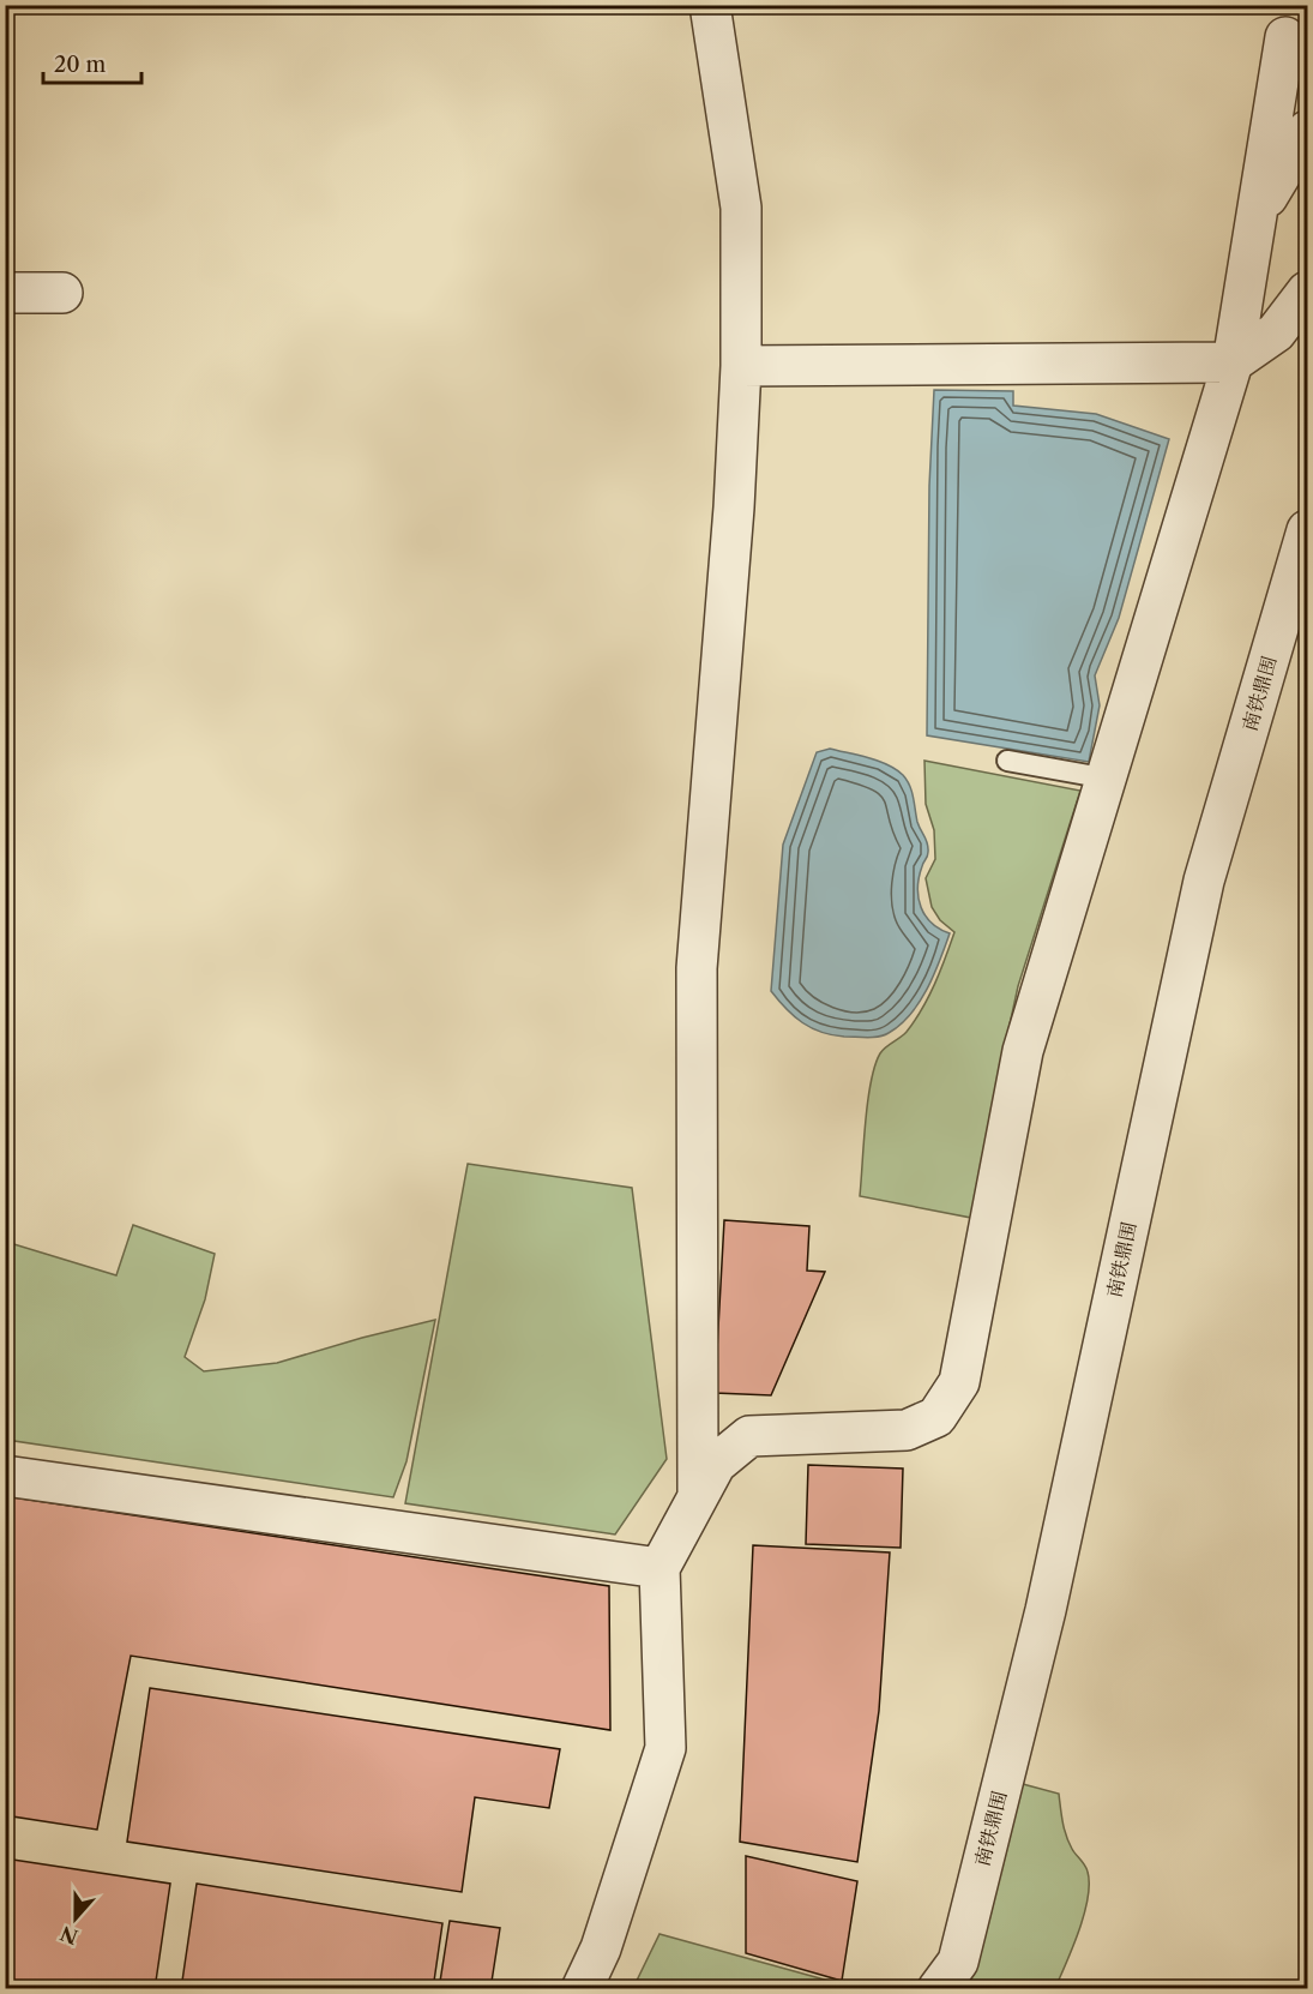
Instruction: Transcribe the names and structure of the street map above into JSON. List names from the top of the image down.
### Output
{
  "streets": {
    "street": ["南铁鼎围"]
  },
  "scale_bar": "20 m",
  "north": "bottom"
}
